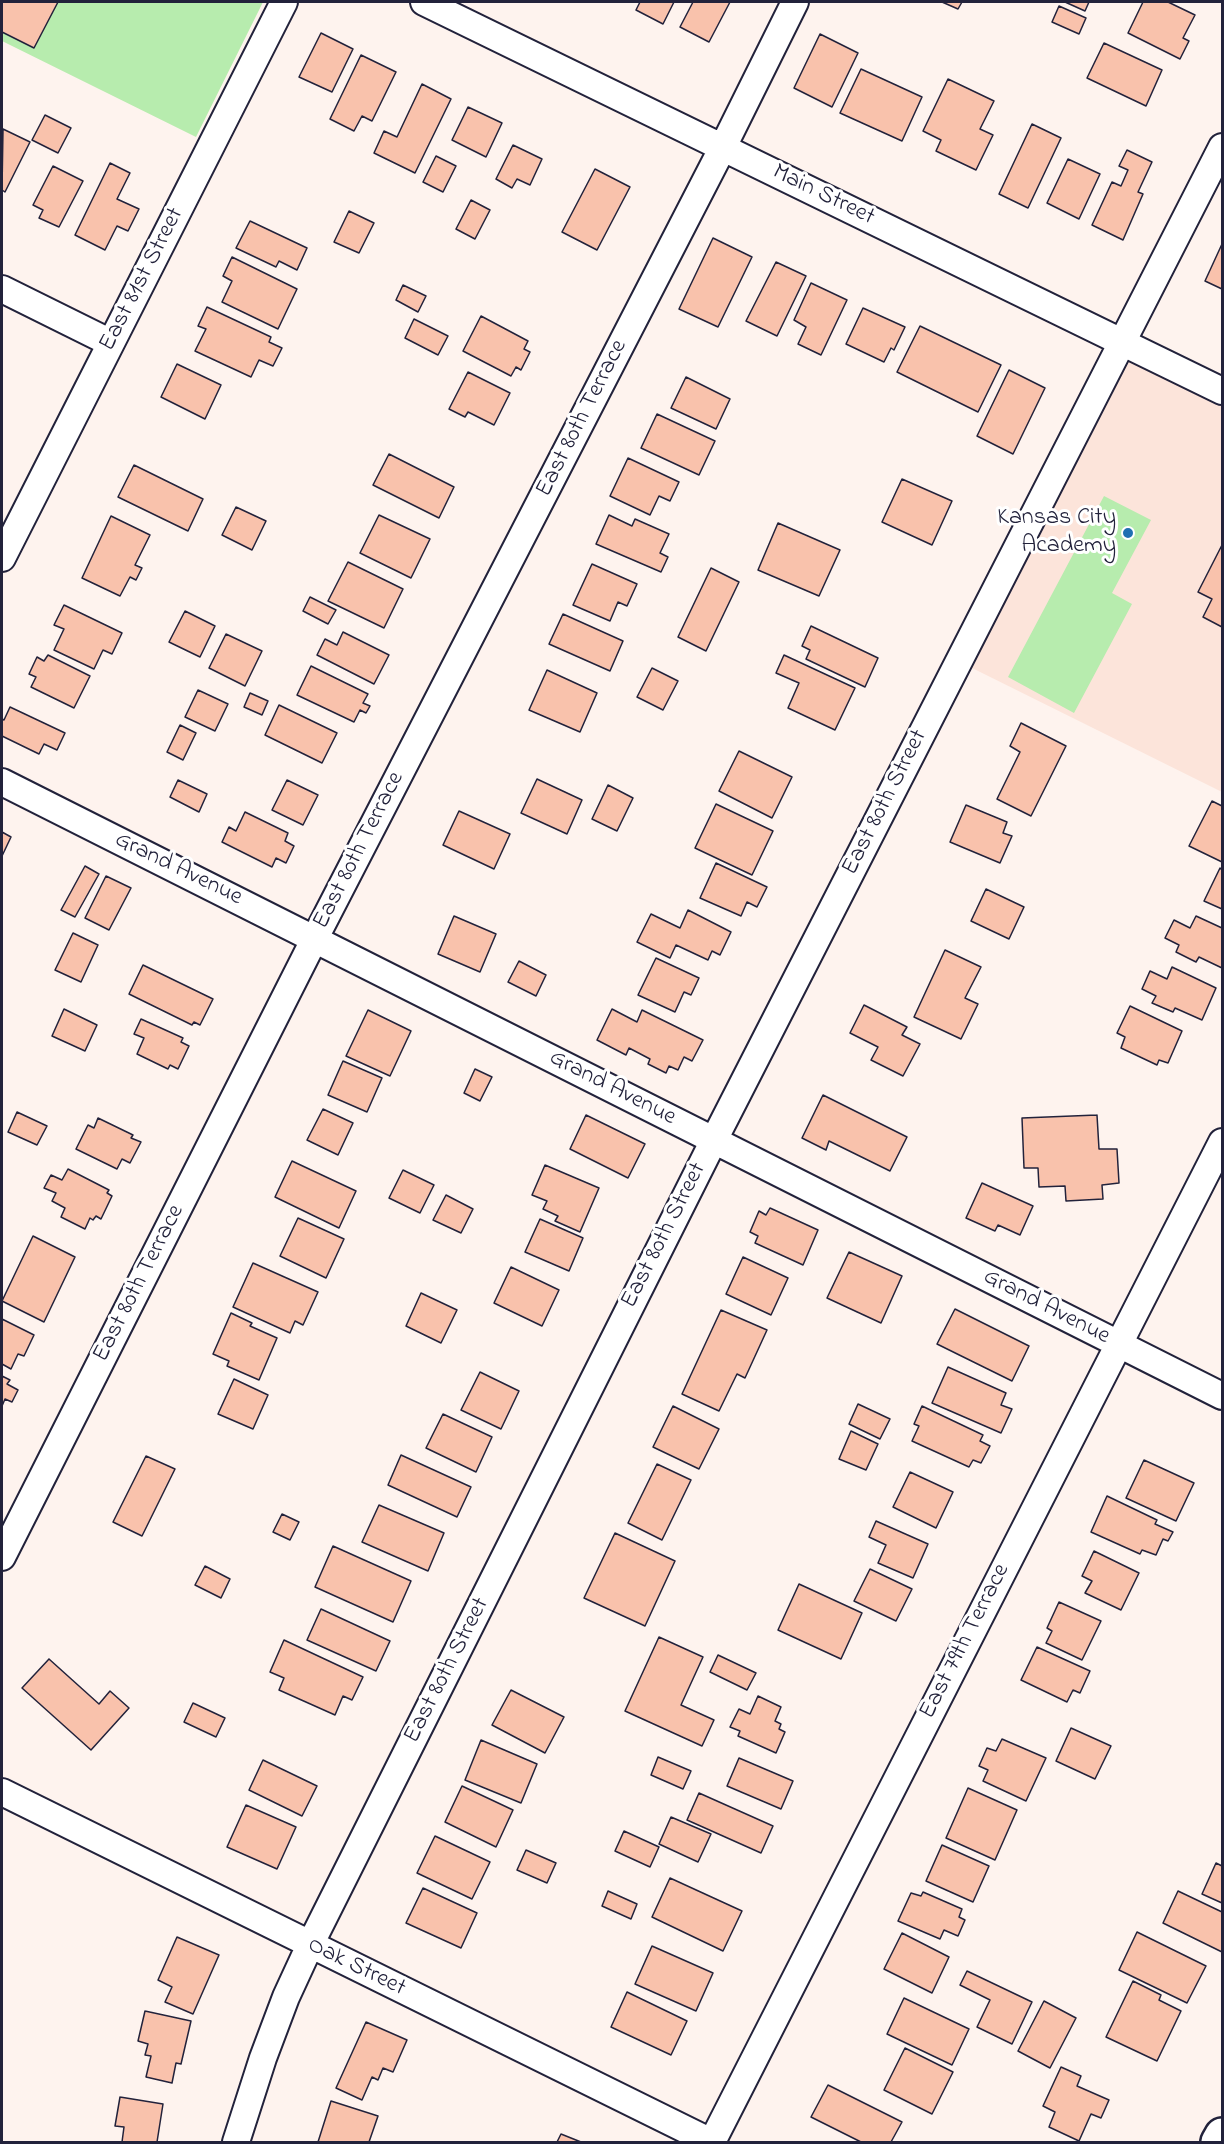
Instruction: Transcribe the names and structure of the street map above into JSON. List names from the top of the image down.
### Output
{
  "streets": {
    "street": [
      "Main Street",
      "East 81st Street",
      "East 80th Terrace",
      "East 80th Street",
      "Grand Avenue",
      "East 79th Terrace",
      "Oak Street"
    ]
  },
  "crossings": [
    ["Main Street", "East 80th Terrace"],
    ["Main Street", "East 80th Street"],
    ["East 80th Terrace", "Grand Avenue"],
    ["East 80th Street", "Grand Avenue"],
    ["East 80th Street", "Oak Street"],
    ["Grand Avenue", "East 79th Terrace"],
    ["East 79th Terrace", "Oak Street"]
  ],
  "places": ["Kansas City Academy"]
}
